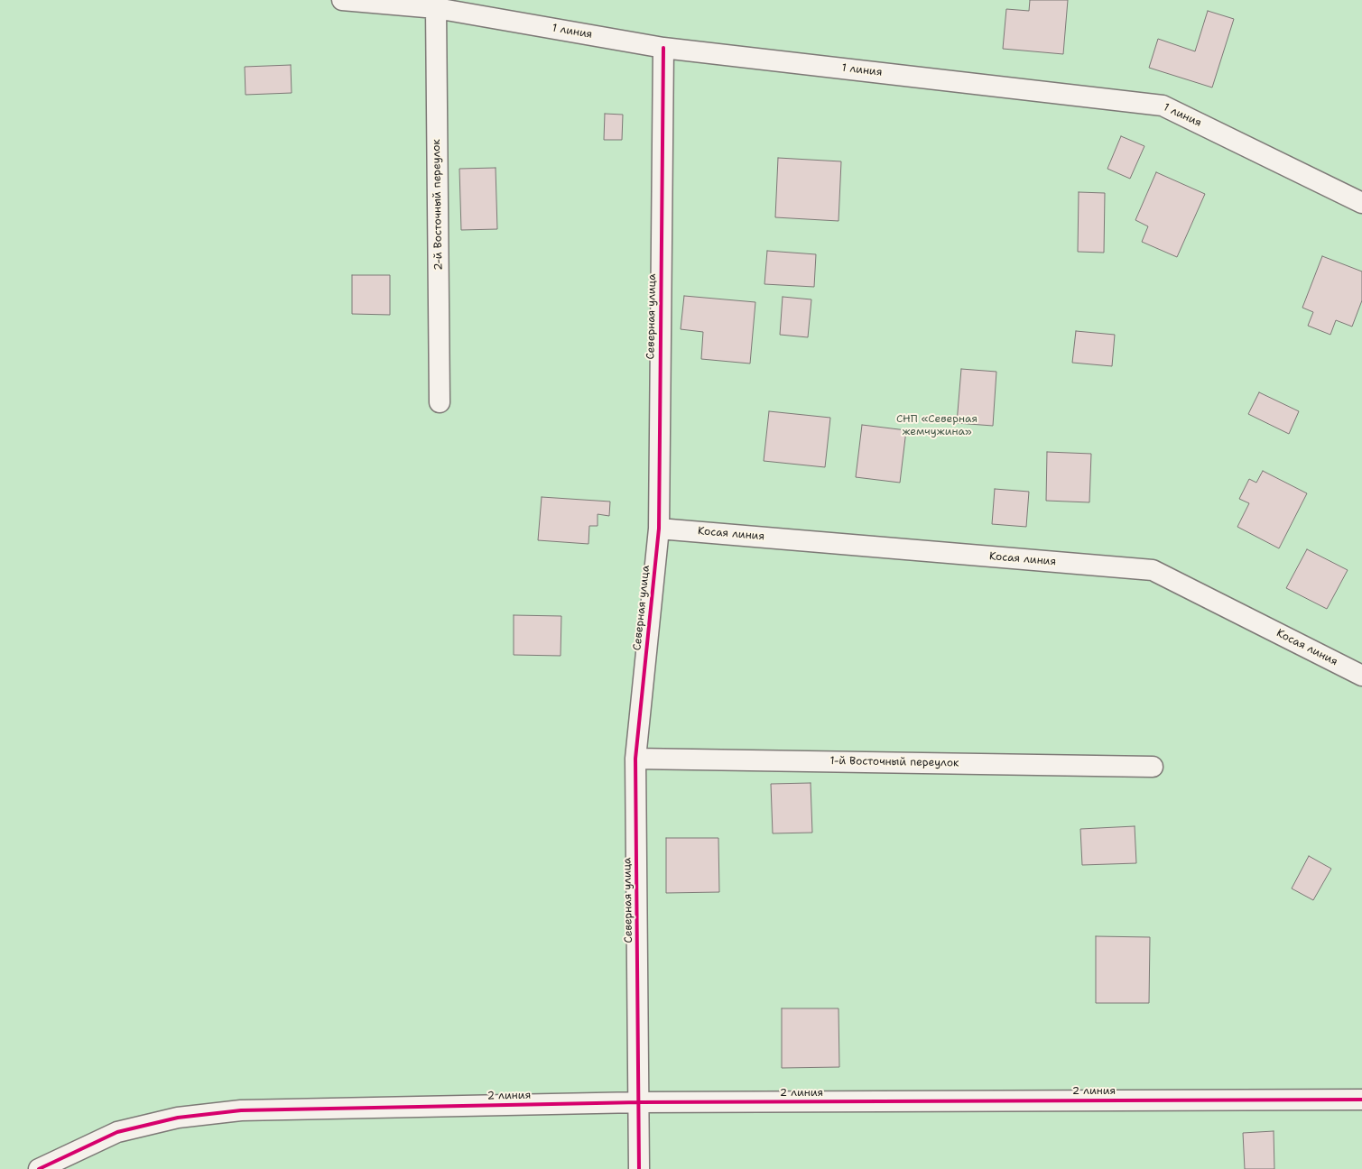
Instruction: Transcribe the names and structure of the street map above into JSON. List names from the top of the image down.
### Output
{
  "streets": {
    "street": [
      "1 линия",
      "2-й Восточный переулок",
      "Северная улица",
      "Косая линия",
      "1-й Восточный переулок",
      "2 линия"
    ]
  },
  "crossings": [
    ["1 линия", "2-й Восточный переулок"],
    ["1 линия", "Северная улица"],
    ["Северная улица", "Косая линия"],
    ["Северная улица", "1-й Восточный переулок"],
    ["Северная улица", "2 линия"]
  ],
  "parks": ["СНП «Северная жемчужина»"]
}
